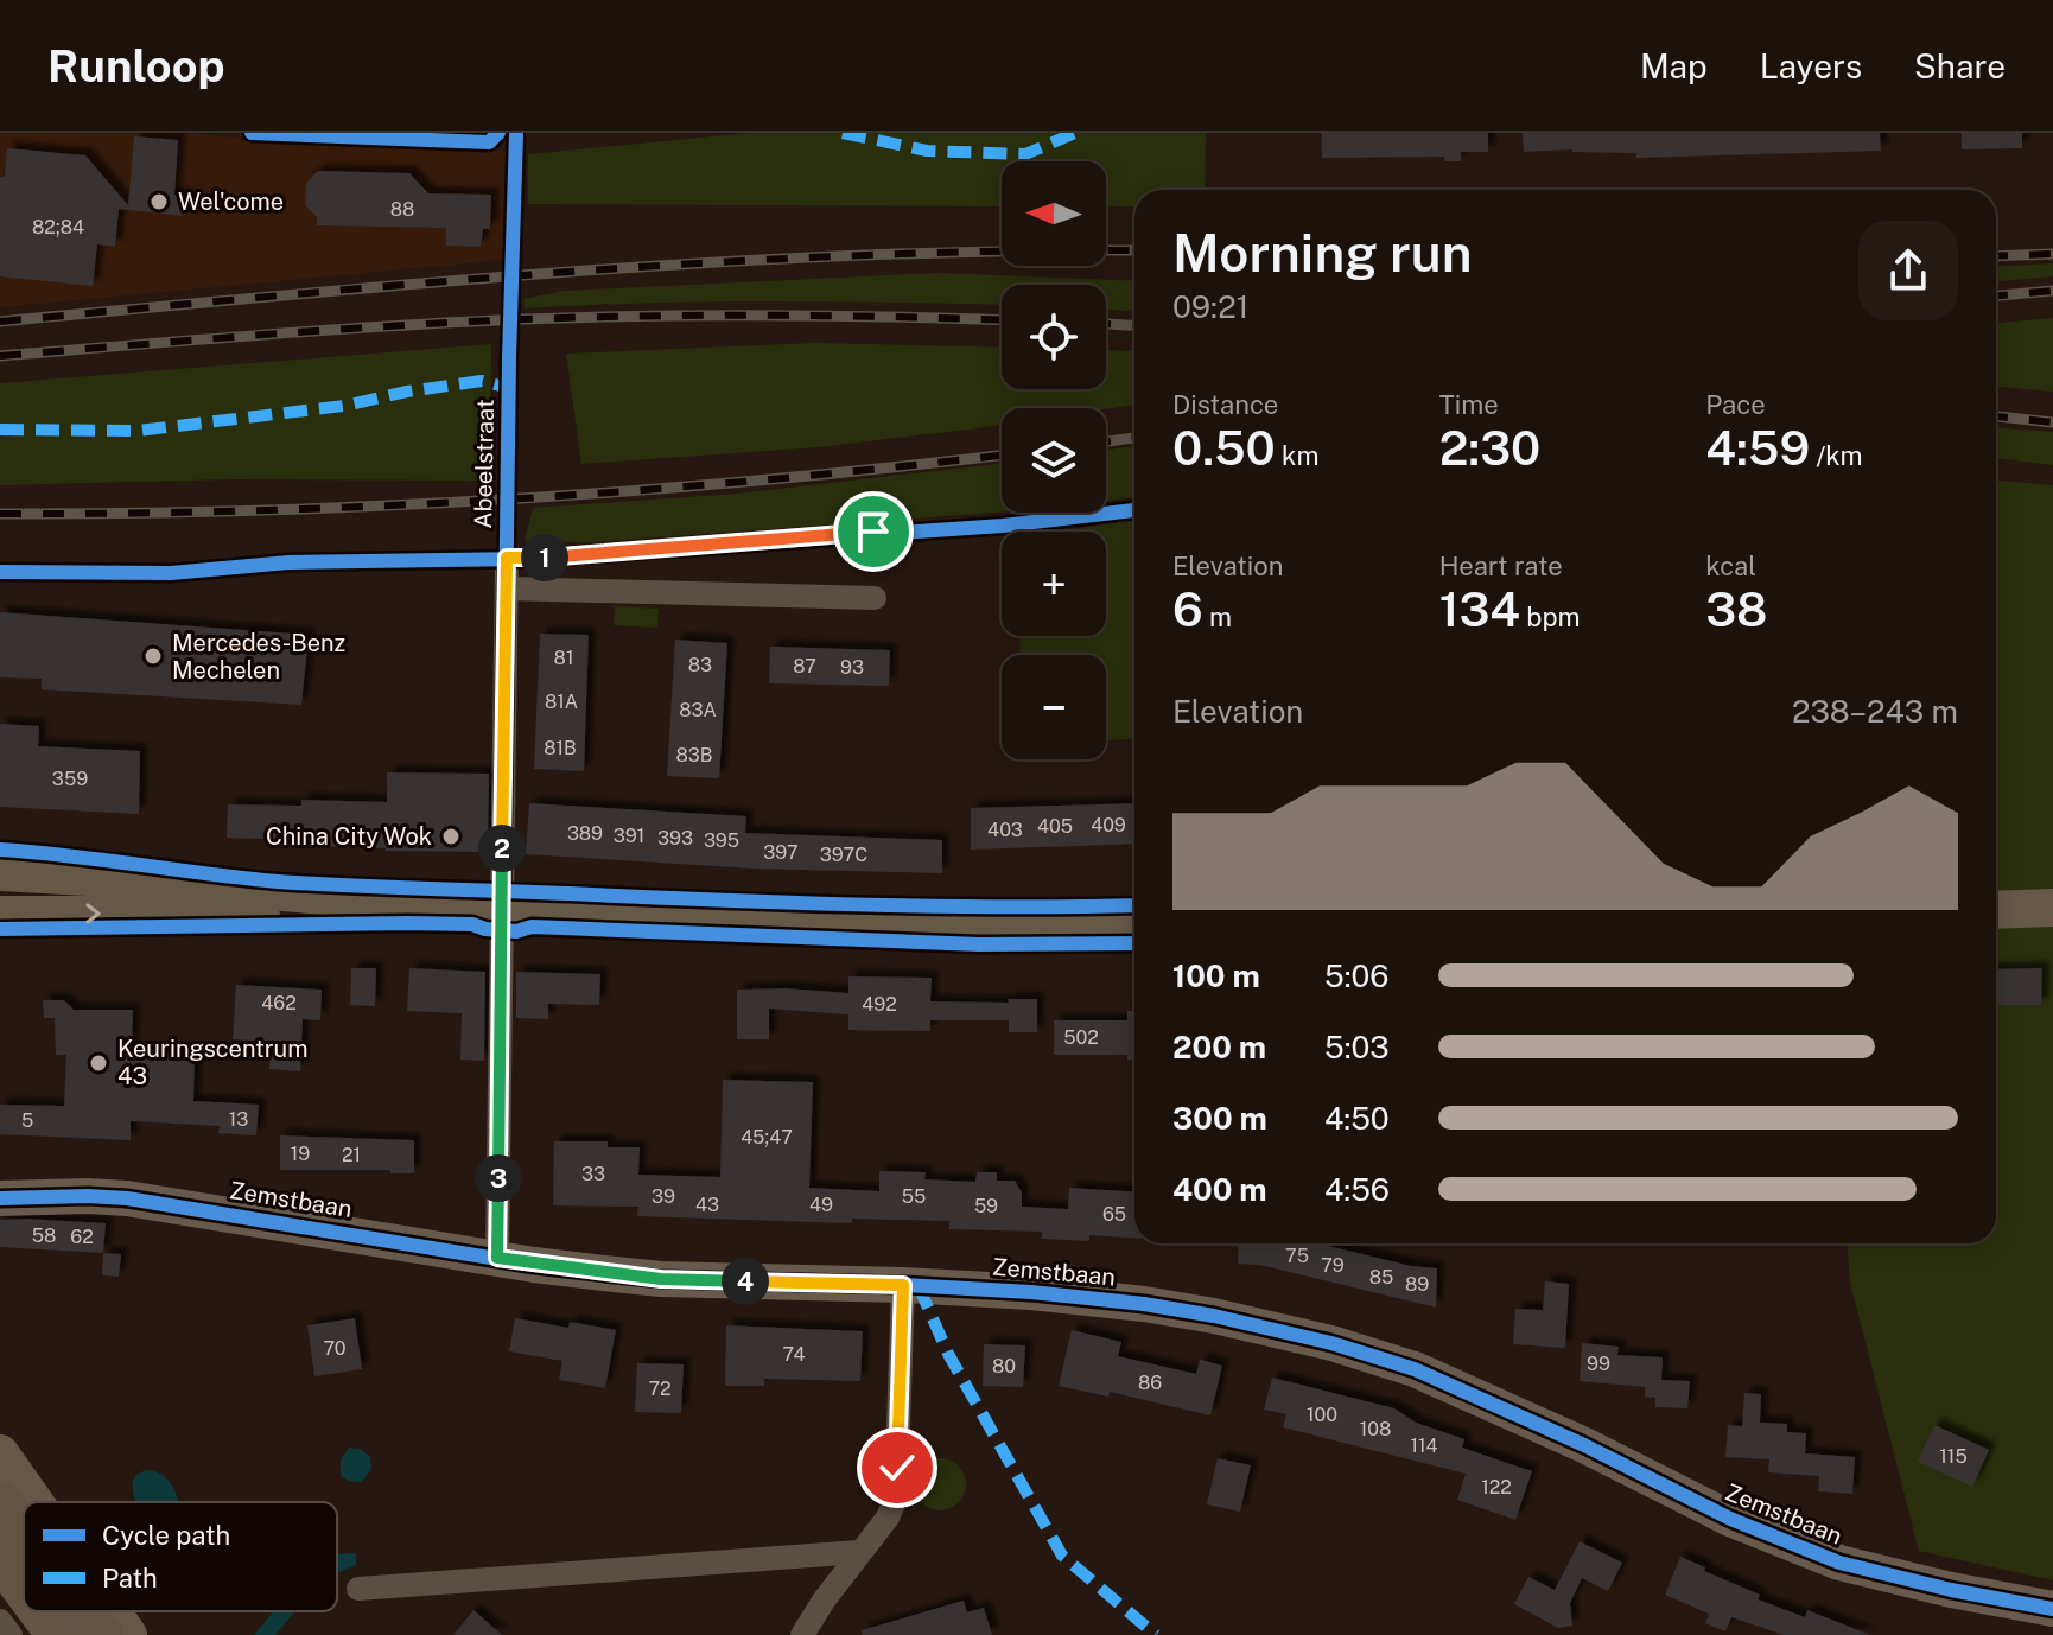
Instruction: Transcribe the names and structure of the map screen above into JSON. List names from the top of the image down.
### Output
{
  "streets": {
    "street": ["Abeelstraat", "Zemstbaan"]
  },
  "crossings": [
    ["Abeelstraat", "Zemstbaan"]
  ],
  "places": [
    "Wel'come",
    "Mercedes-Benz Mechelen",
    "China City Wok",
    "Keuringscentrum 43"
  ],
  "house_numbers": [
    "88",
    "82;84",
    "81",
    "83",
    "87",
    "93",
    "81A",
    "83A",
    "81B",
    "83B",
    "359",
    "409",
    "405",
    "403",
    "389",
    "391",
    "393",
    "395",
    "397",
    "397C",
    "462",
    "492",
    "502",
    "13",
    "5",
    "45;47",
    "19",
    "21",
    "33",
    "39",
    "55",
    "43",
    "49",
    "59",
    "65",
    "58",
    "62",
    "75",
    "79",
    "85",
    "89",
    "70",
    "74",
    "99",
    "80",
    "86",
    "72",
    "100",
    "108",
    "114",
    "115",
    "122"
  ],
  "legend": ["Cycle path", "Path"],
  "north": "left",
  "page": {
    "header": "Runloop",
    "nav": ["Map", "Layers", "Share"],
    "map_buttons": ["+", "−"],
    "heading": ["Morning run", "09:21"],
    "stats": [
      ["Distance", "0.50 km"],
      ["Time", "2:30"],
      ["Pace", "4:59 /km"],
      ["Elevation", "6 m"],
      ["Heart rate", "134 bpm"],
      ["kcal", "38"]
    ],
    "pins": [
      "1",
      "2",
      "3",
      "4"
    ],
    "chart": ["Elevation", "238–243 m"],
    "list": [
      {
        "name": "100 m",
        "note": "5:06"
      },
      {
        "name": "200 m",
        "note": "5:03"
      },
      {
        "name": "300 m",
        "note": "4:50"
      },
      {
        "name": "400 m",
        "note": "4:56"
      }
    ]
  }
}
